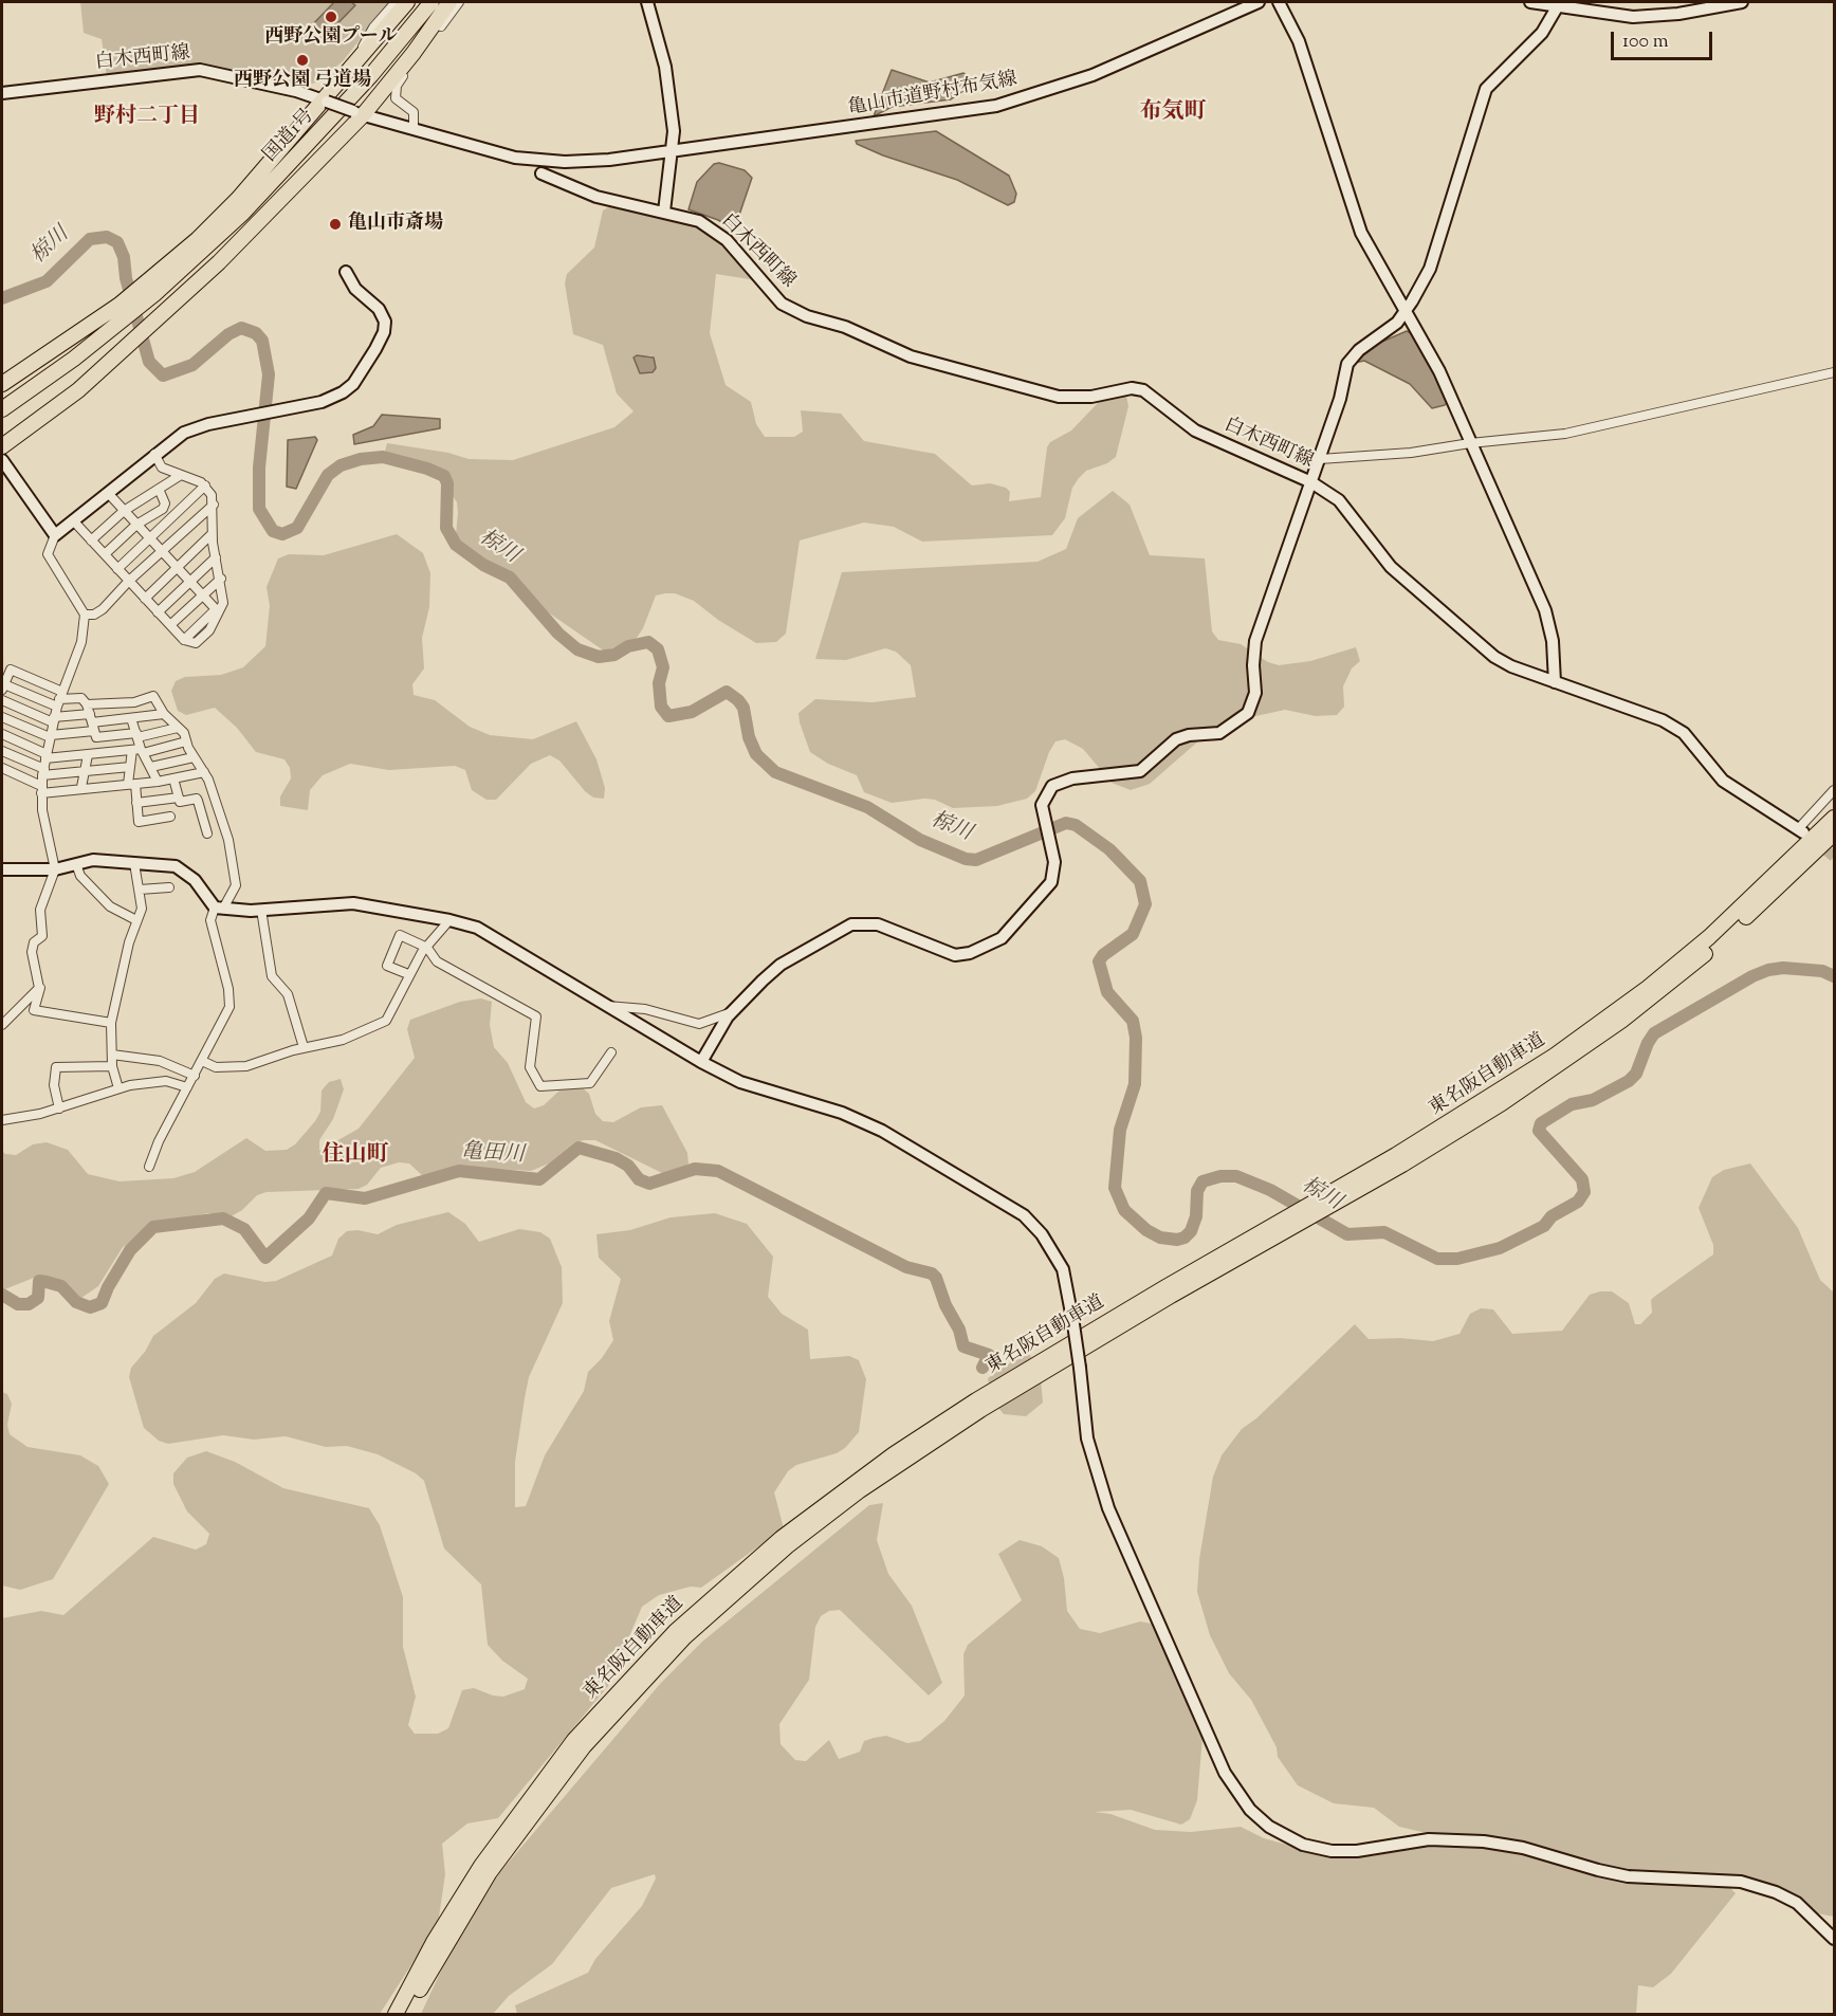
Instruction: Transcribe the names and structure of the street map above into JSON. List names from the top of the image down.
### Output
{
  "streets": {
    "highway": ["国道1号", "東名阪自動車道"],
    "street": ["白木西町線", "亀山市道野村布気線"]
  },
  "crossings": [
    ["白木西町線", "亀山市道野村布気線"]
  ],
  "districts": ["布気町", "野村二丁目", "住山町"],
  "water": ["椋川", "亀田川"],
  "places": ["西野公園プール", "西野公園 弓道場", "亀山市斎場"],
  "scale_bar": "100 m"
}
